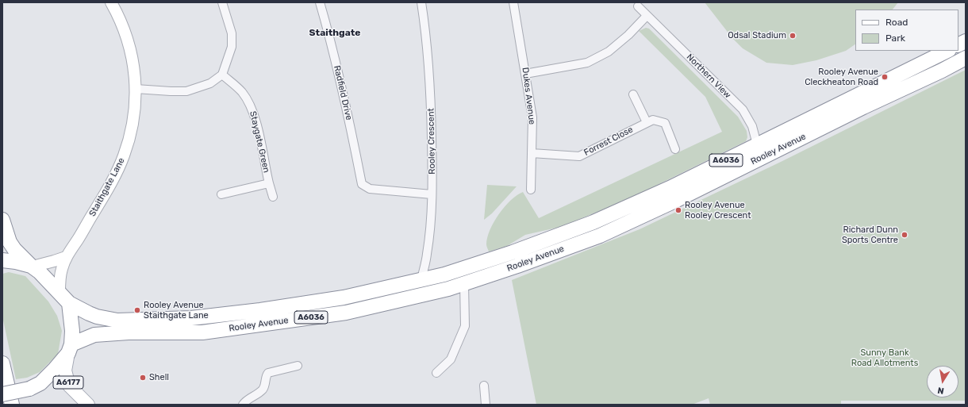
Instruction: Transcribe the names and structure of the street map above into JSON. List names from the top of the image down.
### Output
{
  "streets": {
    "highway": ["Rooley Avenue", "A6036", "A6177"],
    "street": [
      "Northern View",
      "Radfield Drive",
      "Dukes Avenue",
      "Rooley Crescent",
      "Forrest Close",
      "Staygate Green",
      "Staithgate Lane"
    ]
  },
  "crossings": [
    ["Northern View", "Rooley Avenue"],
    ["Radfield Drive", "Rooley Crescent"],
    ["Dukes Avenue", "Forrest Close"],
    ["Rooley Crescent", "Rooley Avenue"],
    ["Rooley Avenue", "Staithgate Lane"],
    ["Rooley Avenue", "A6177"]
  ],
  "districts": ["Staithgate"],
  "parks": ["Sunny Bank Road Allotments"],
  "places": [
    "Odsal Stadium",
    "Rooley Avenue Cleckheaton Road",
    "Rooley Avenue Rooley Crescent",
    "Richard Dunn Sports Centre",
    "Rooley Avenue Staithgate Lane",
    "Shell"
  ],
  "legend": ["Road", "Park"],
  "north": "bottom"
}
